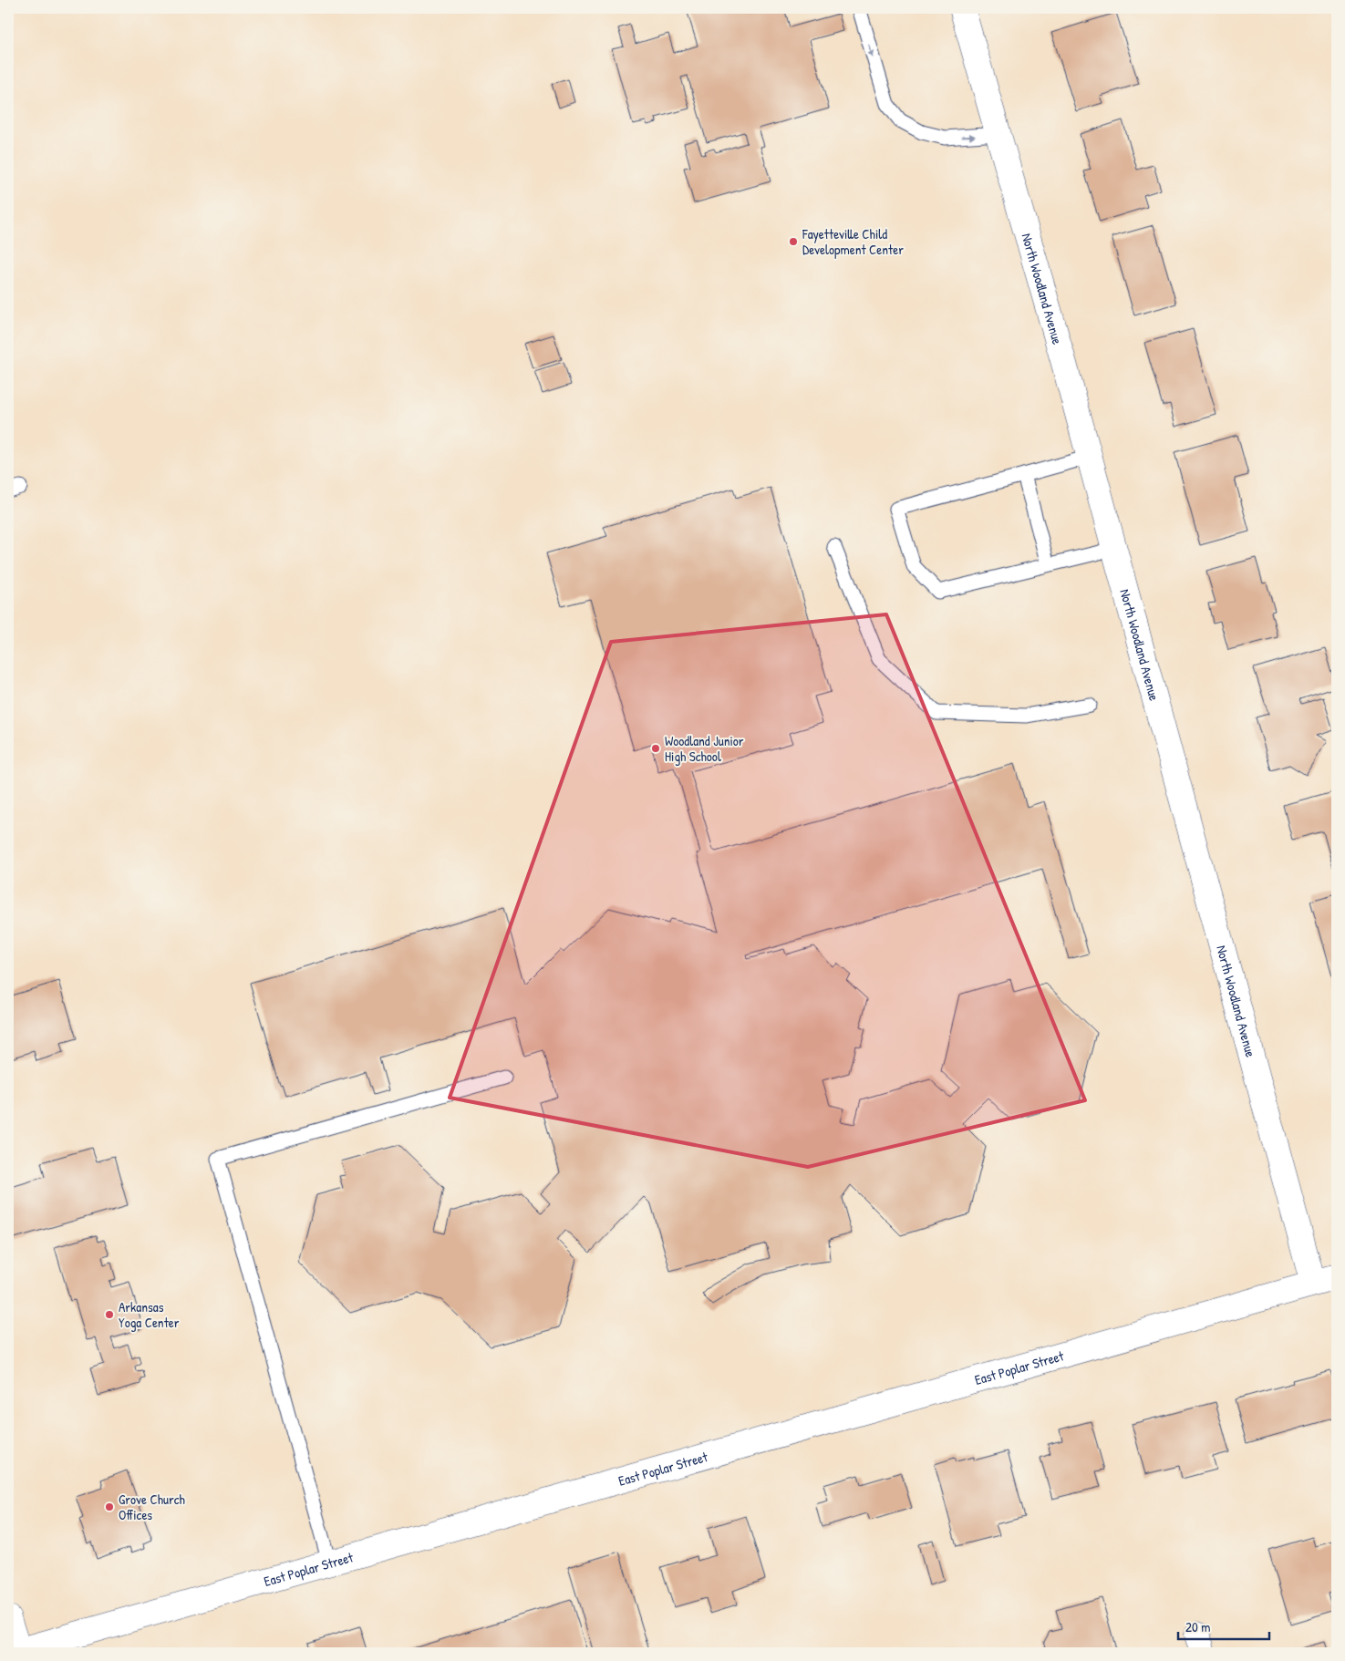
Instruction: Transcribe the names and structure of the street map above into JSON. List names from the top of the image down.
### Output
{
  "streets": {
    "street": ["North Woodland Avenue", "East Poplar Street"]
  },
  "crossings": [
    ["North Woodland Avenue", "East Poplar Street"]
  ],
  "places": [
    "Fayetteville Child Development Center",
    "Woodland Junior High School",
    "Arkansas Yoga Center",
    "Grove Church Offices"
  ],
  "scale_bar": "20 m"
}
